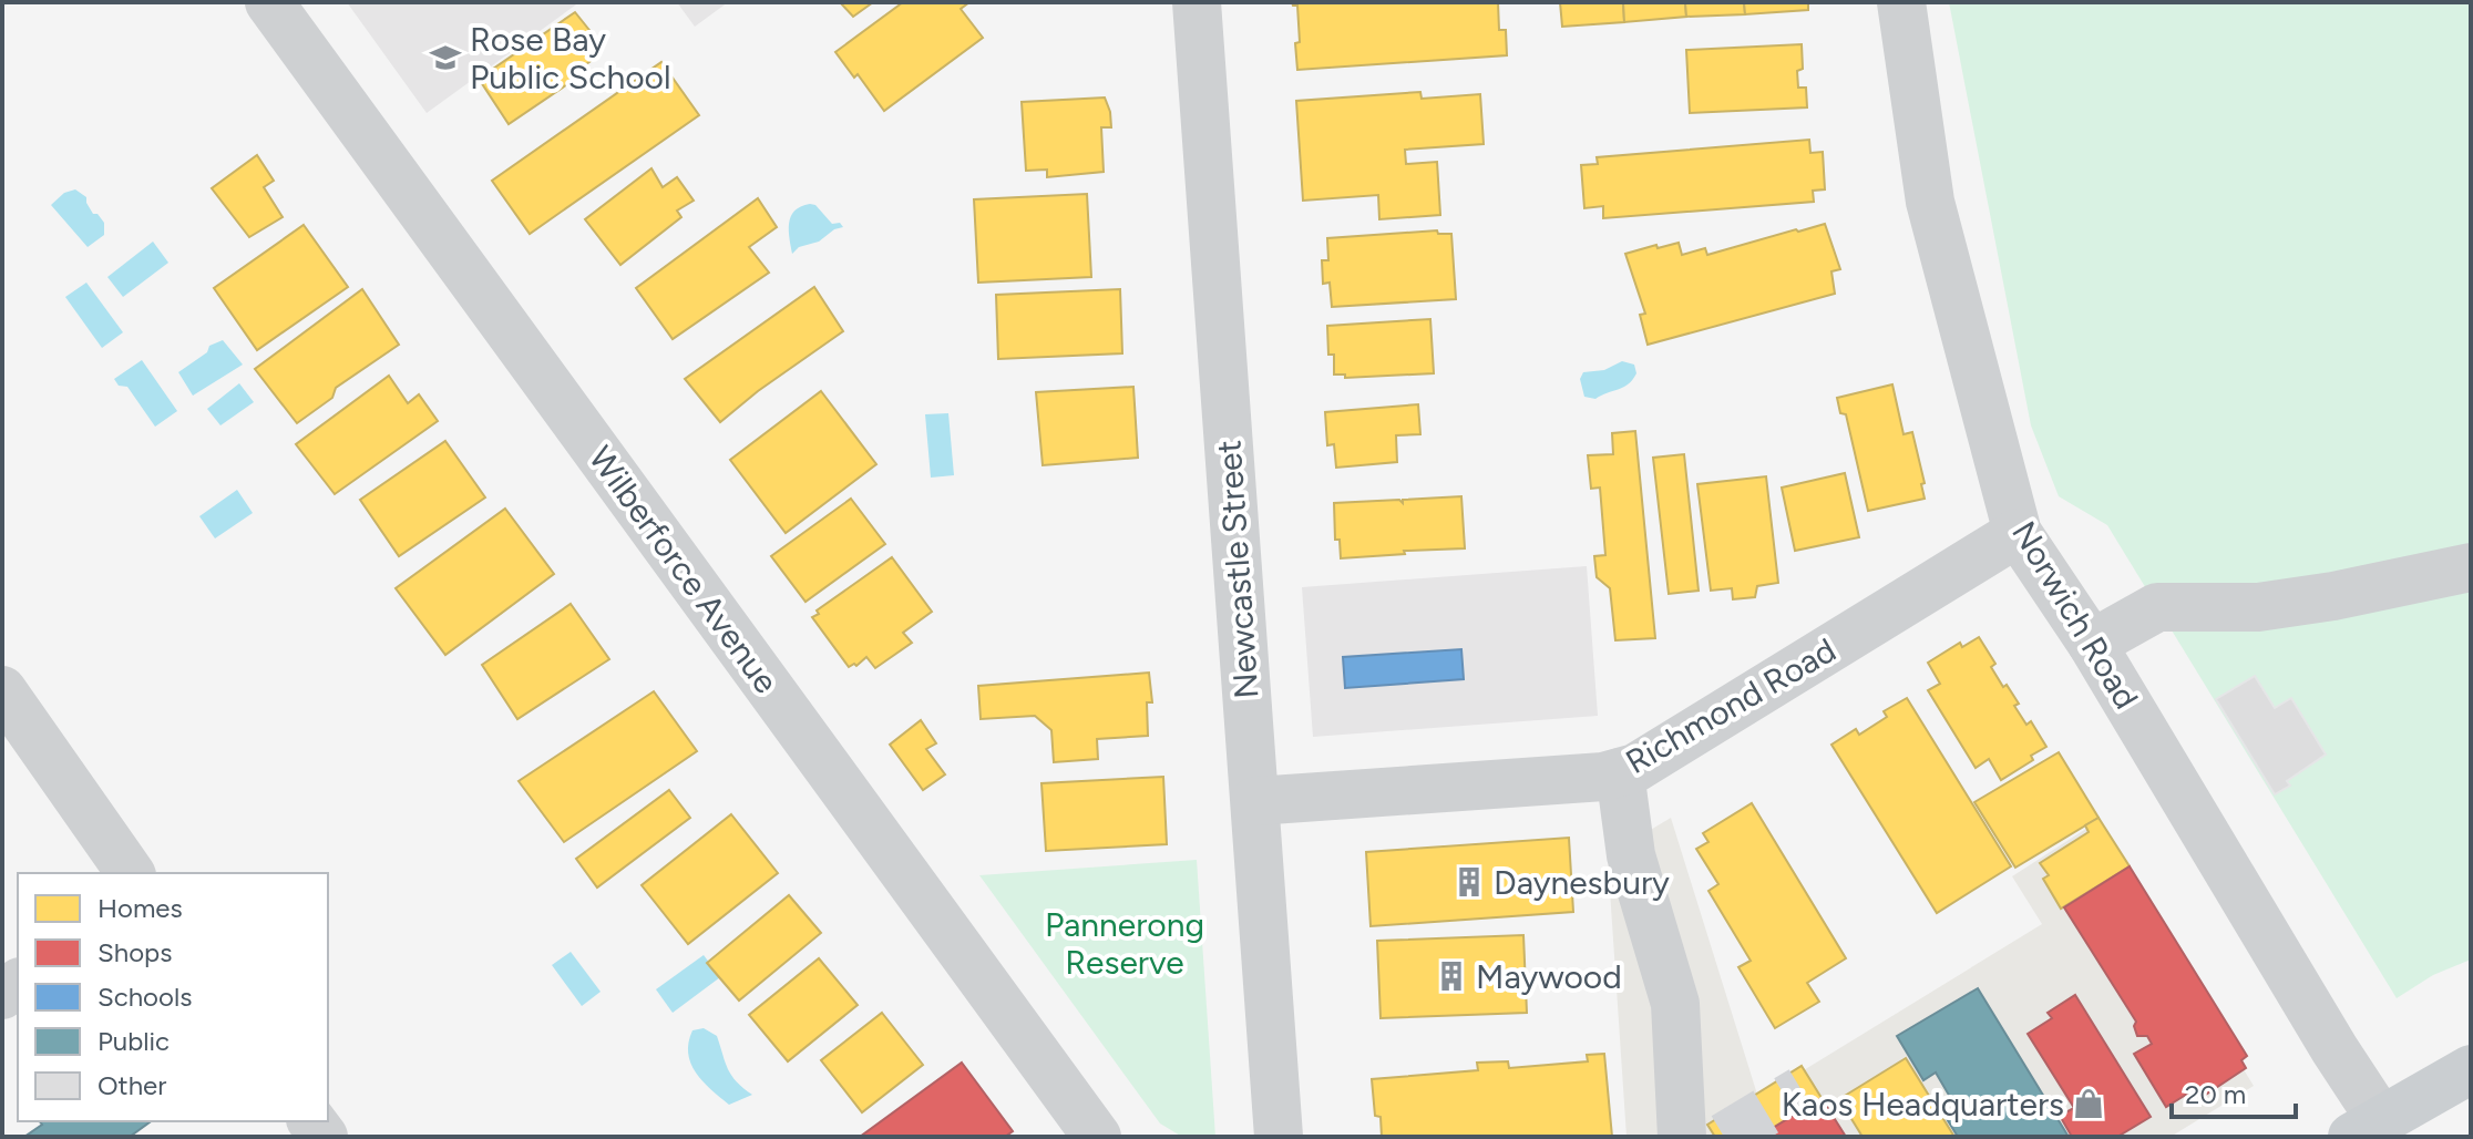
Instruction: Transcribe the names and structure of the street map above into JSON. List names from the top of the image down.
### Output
{
  "streets": {
    "street": [
      "Wilberforce Avenue",
      "Newcastle Street",
      "Norwich Road",
      "Richmond Road"
    ]
  },
  "crossings": [
    ["Newcastle Street", "Richmond Road"],
    ["Norwich Road", "Richmond Road"]
  ],
  "parks": ["Pannerong Reserve"],
  "places": {
    "school or university": ["Rose Bay Public School"],
    "building": ["Daynesbury", "Maywood"],
    "shop": ["Kaos Headquarters"]
  },
  "legend": [
    "Homes",
    "Shops",
    "Schools",
    "Public",
    "Other"
  ],
  "scale_bar": "20 m"
}
